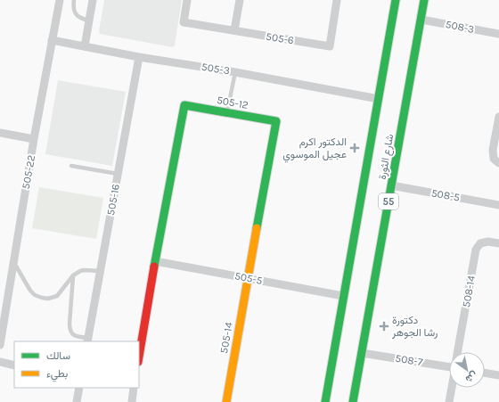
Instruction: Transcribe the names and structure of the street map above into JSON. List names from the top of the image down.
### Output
{
  "streets": {
    "main road": [
      "505-12",
      "شارع الثورة",
      "55",
      "505-14"
    ],
    "street": [
      "508-3",
      "505-6",
      "505-3",
      "505-22",
      "508-5",
      "505-16",
      "505-5",
      "508-14",
      "508-7"
    ]
  },
  "crossings": [
    ["508-3", "شارع الثورة"],
    ["505-3", "شارع الثورة"],
    ["505-3", "505-22"],
    ["505-3", "505-16"],
    ["505-12", "505-5"],
    ["505-12", "505-14"],
    ["شارع الثورة", "508-5"],
    ["شارع الثورة", "505-5"],
    ["شارع الثورة", "508-7"],
    ["505-5", "505-14"]
  ],
  "places": {
    "health": ["الدكتور اكرم عجيل الموسوي", "دكتورة رشا الجوهر"]
  },
  "legend": ["سالك", "بطيء"],
  "north": "bottom right"
}
